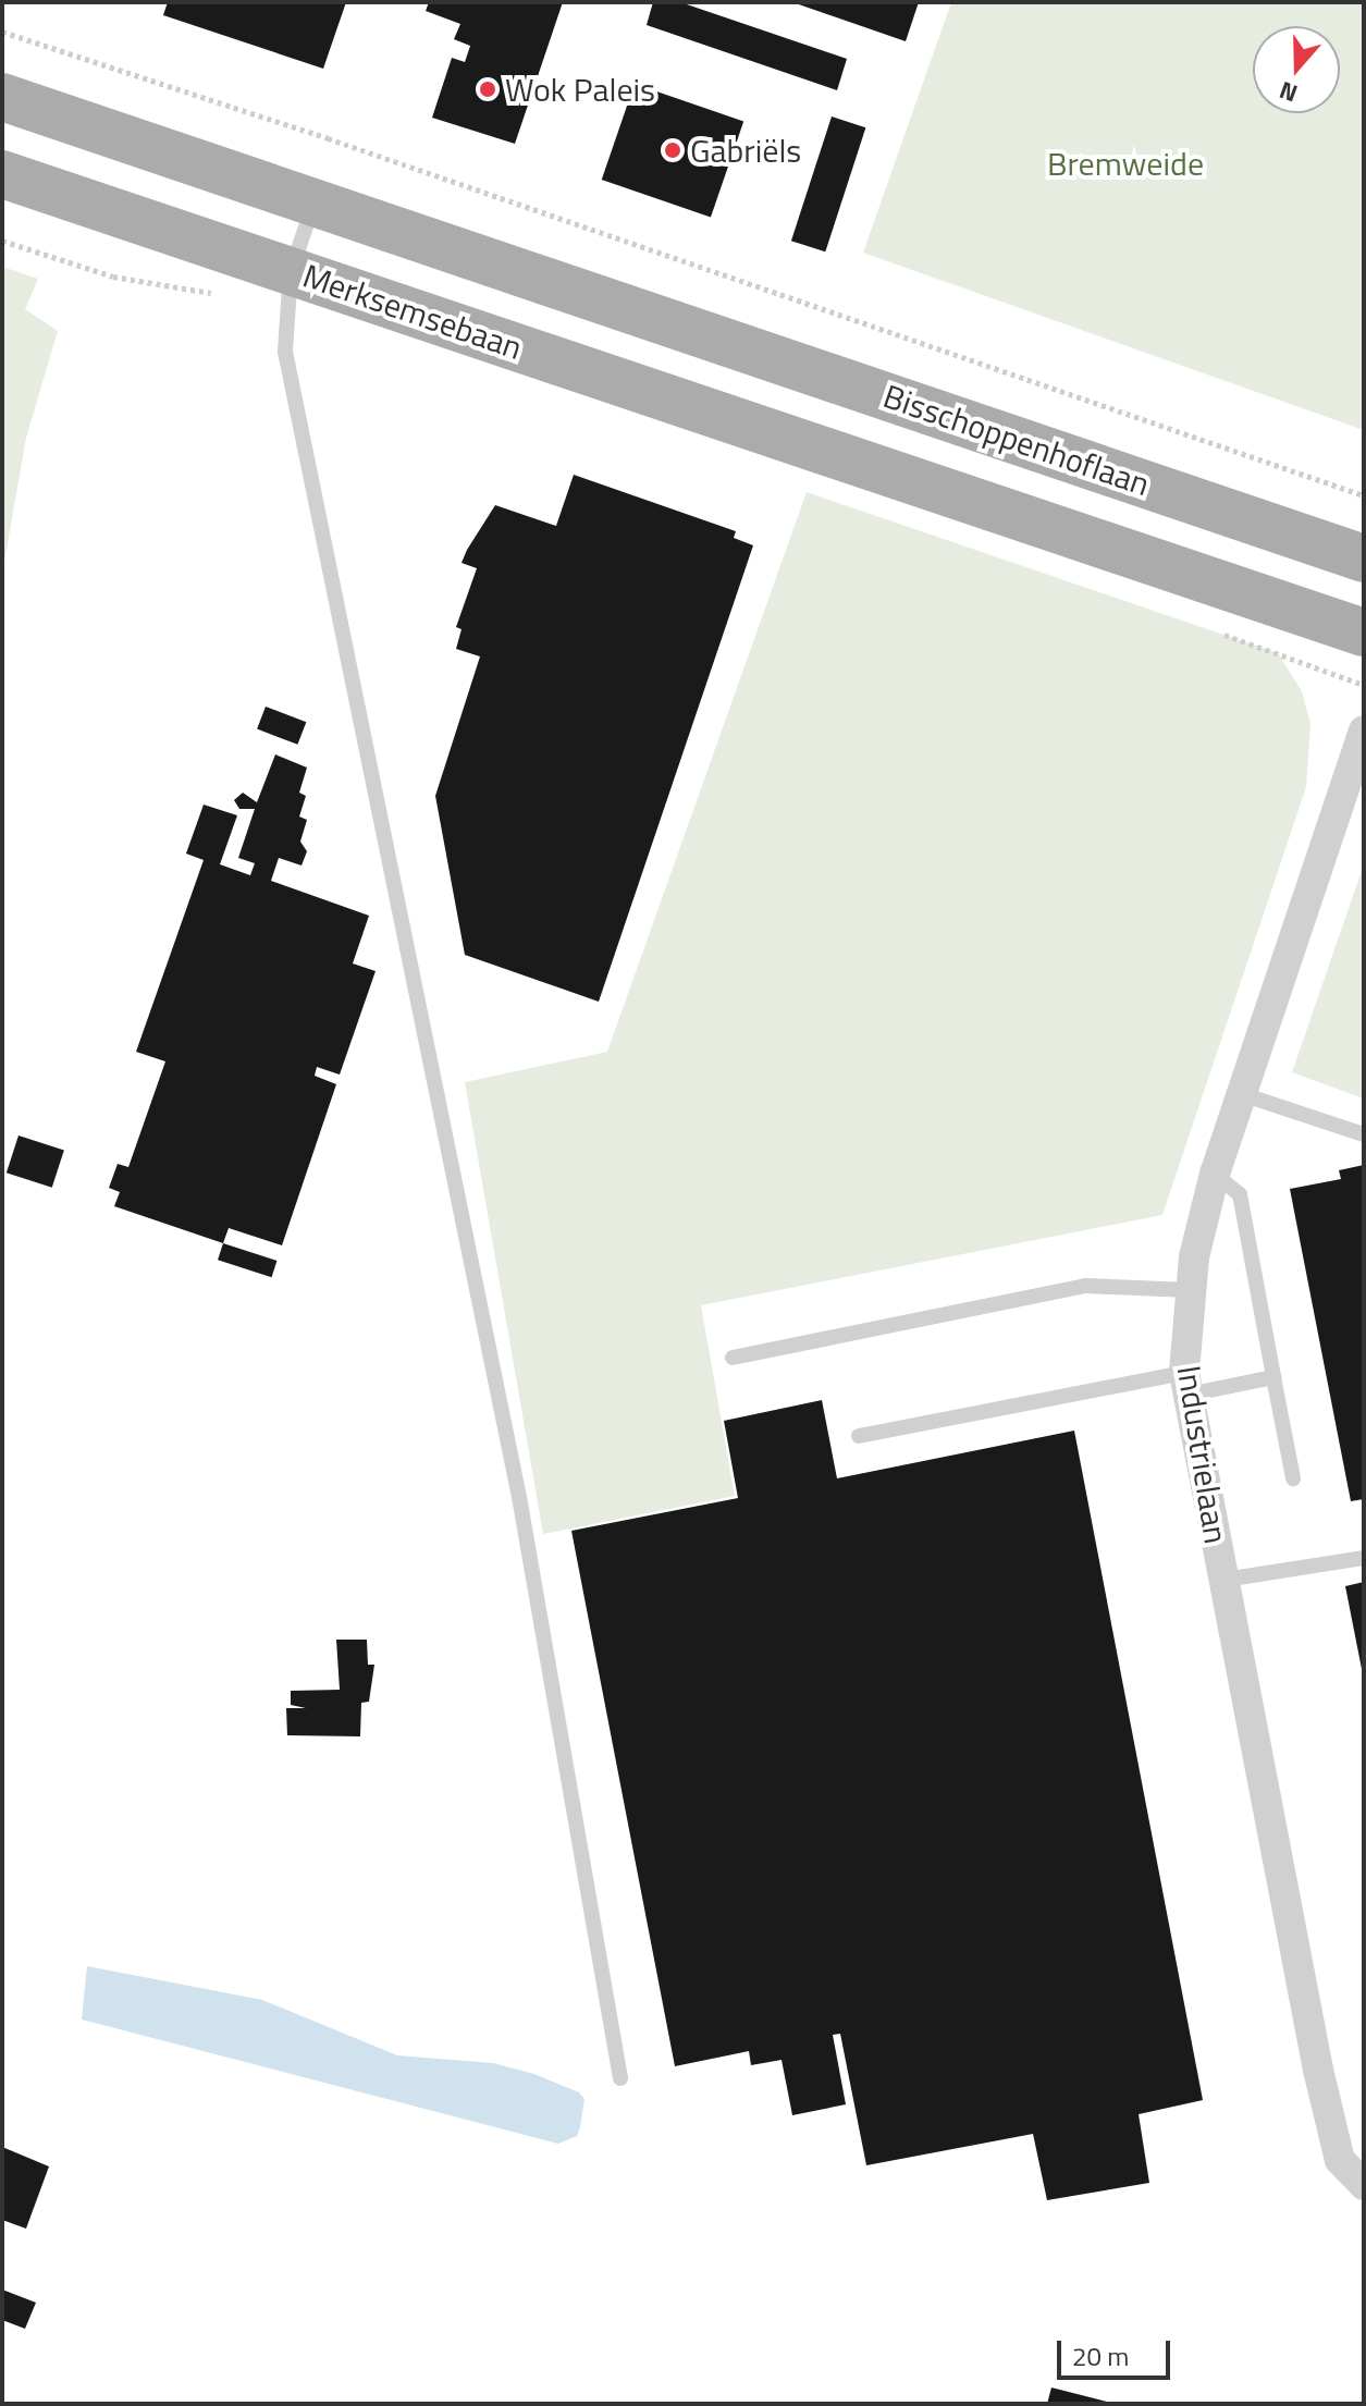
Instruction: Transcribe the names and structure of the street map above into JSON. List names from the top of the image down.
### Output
{
  "streets": {
    "main road": ["Merksemsebaan", "Bisschoppenhoflaan"],
    "street": ["Industrielaan"]
  },
  "parks": ["Bremweide"],
  "places": ["Wok Paleis", "Gabriëls"],
  "scale_bar": "20 m",
  "north": "bottom"
}
